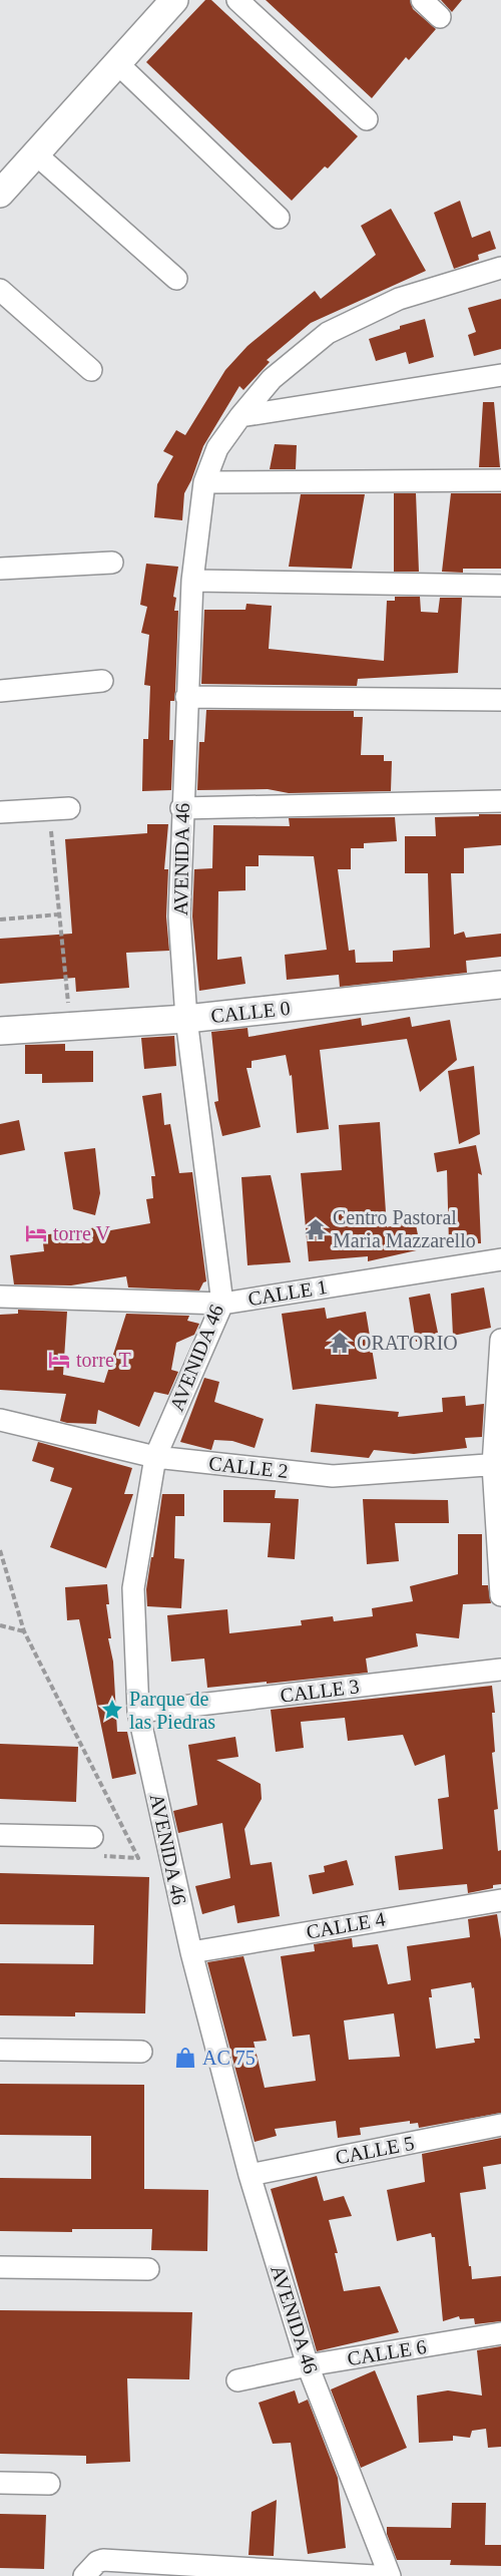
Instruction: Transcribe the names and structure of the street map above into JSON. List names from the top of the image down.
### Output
{
  "streets": {
    "street": [
      "AVENIDA 46",
      "CALLE 0",
      "CALLE 1",
      "CALLE 2",
      "CALLE 3",
      "CALLE 4",
      "CALLE 5",
      "CALLE 6"
    ]
  },
  "crossings": [
    ["AVENIDA 46", "CALLE 0"],
    ["AVENIDA 46", "CALLE 1"],
    ["AVENIDA 46", "CALLE 2"],
    ["AVENIDA 46", "CALLE 3"],
    ["AVENIDA 46", "CALLE 4"],
    ["AVENIDA 46", "CALLE 5"],
    ["AVENIDA 46", "CALLE 6"]
  ],
  "places": {
    "temple": ["Centro Pastoral Maria Mazzarello", "ORATORIO"],
    "hotel": ["torre V", "torre T"],
    "place": ["Parque de las Piedras"],
    "shop": ["AC 75"]
  }
}
